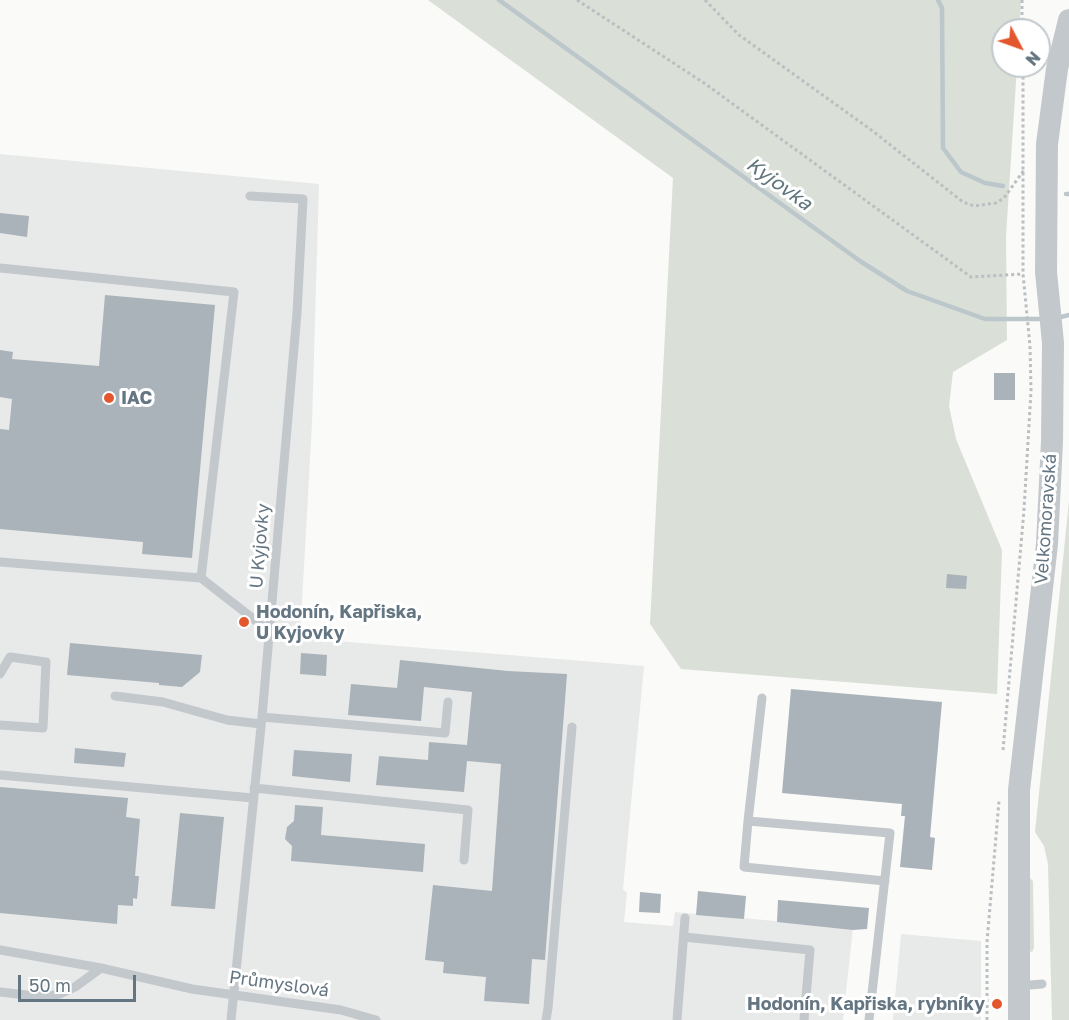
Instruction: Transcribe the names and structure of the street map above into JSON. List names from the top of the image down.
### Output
{
  "streets": {
    "street": ["Velkomoravská"],
    "lane": ["U Kyjovky", "Průmyslová"]
  },
  "crossings": [
    ["U Kyjovky", "Průmyslová"]
  ],
  "water": ["Kyjovka"],
  "places": ["IAC", "Hodonín, Kapřiska, U Kyjovky", "Hodonín, Kapřiska, rybníky"],
  "scale_bar": "50 m",
  "north": "bottom right"
}
